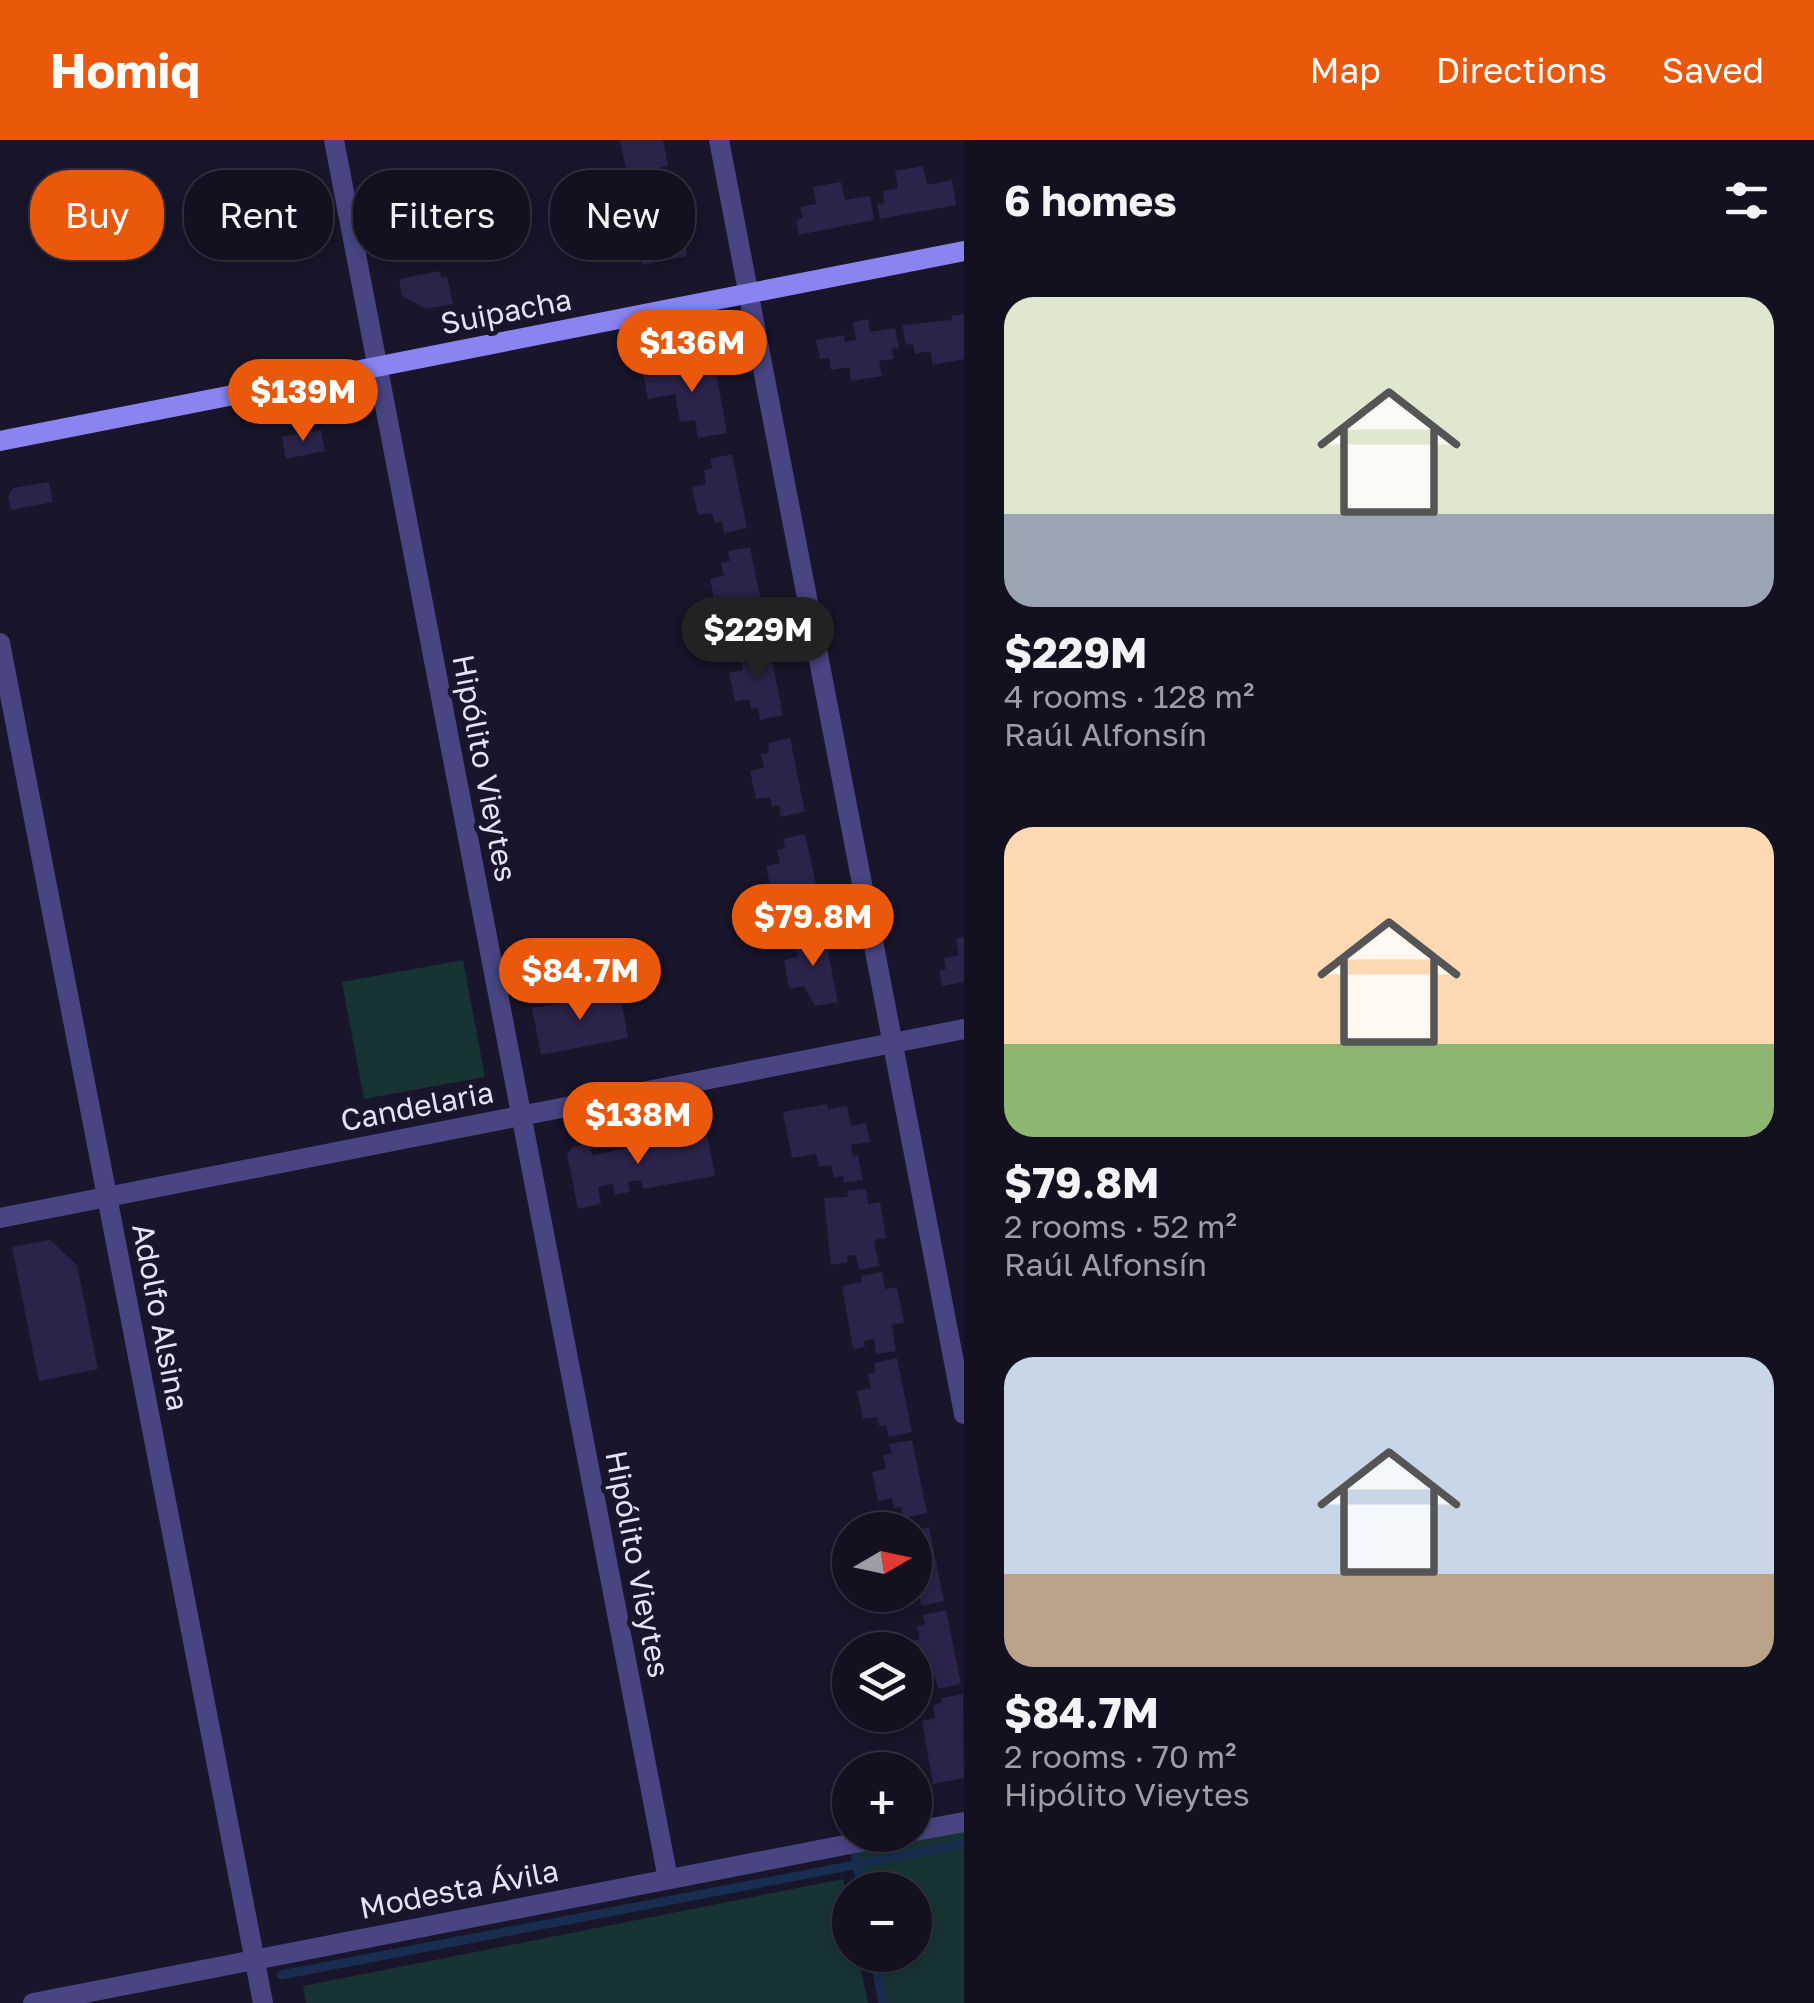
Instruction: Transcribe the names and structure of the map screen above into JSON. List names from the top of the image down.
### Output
{
  "streets": {
    "main road": ["Suipacha"],
    "street": [
      "Hipólito Vieytes",
      "Candelaria",
      "Adolfo Alsina",
      "Modesta Ávila"
    ]
  },
  "crossings": [
    ["Suipacha", "Hipólito Vieytes"],
    ["Hipólito Vieytes", "Candelaria"],
    ["Hipólito Vieytes", "Modesta Ávila"],
    ["Candelaria", "Adolfo Alsina"],
    ["Adolfo Alsina", "Modesta Ávila"]
  ],
  "north": "right",
  "page": {
    "header": "Homiq",
    "nav": ["Map", "Directions", "Saved"],
    "heading": "6 homes",
    "chip": [
      "Buy",
      "Rent",
      "Filters",
      "New"
    ],
    "list": [
      {
        "name": "$229M",
        "note": "4 rooms · 128 m² · Raúl Alfonsín"
      },
      {
        "name": "$79.8M",
        "note": "2 rooms · 52 m² · Raúl Alfonsín"
      },
      {
        "name": "$84.7M",
        "note": "2 rooms · 70 m² · Hipólito Vieytes"
      }
    ],
    "price": [
      "$136M",
      "$139M",
      "$229M",
      "$79.8M",
      "$84.7M",
      "$138M"
    ],
    "map_buttons": ["+", "−"]
  }
}
